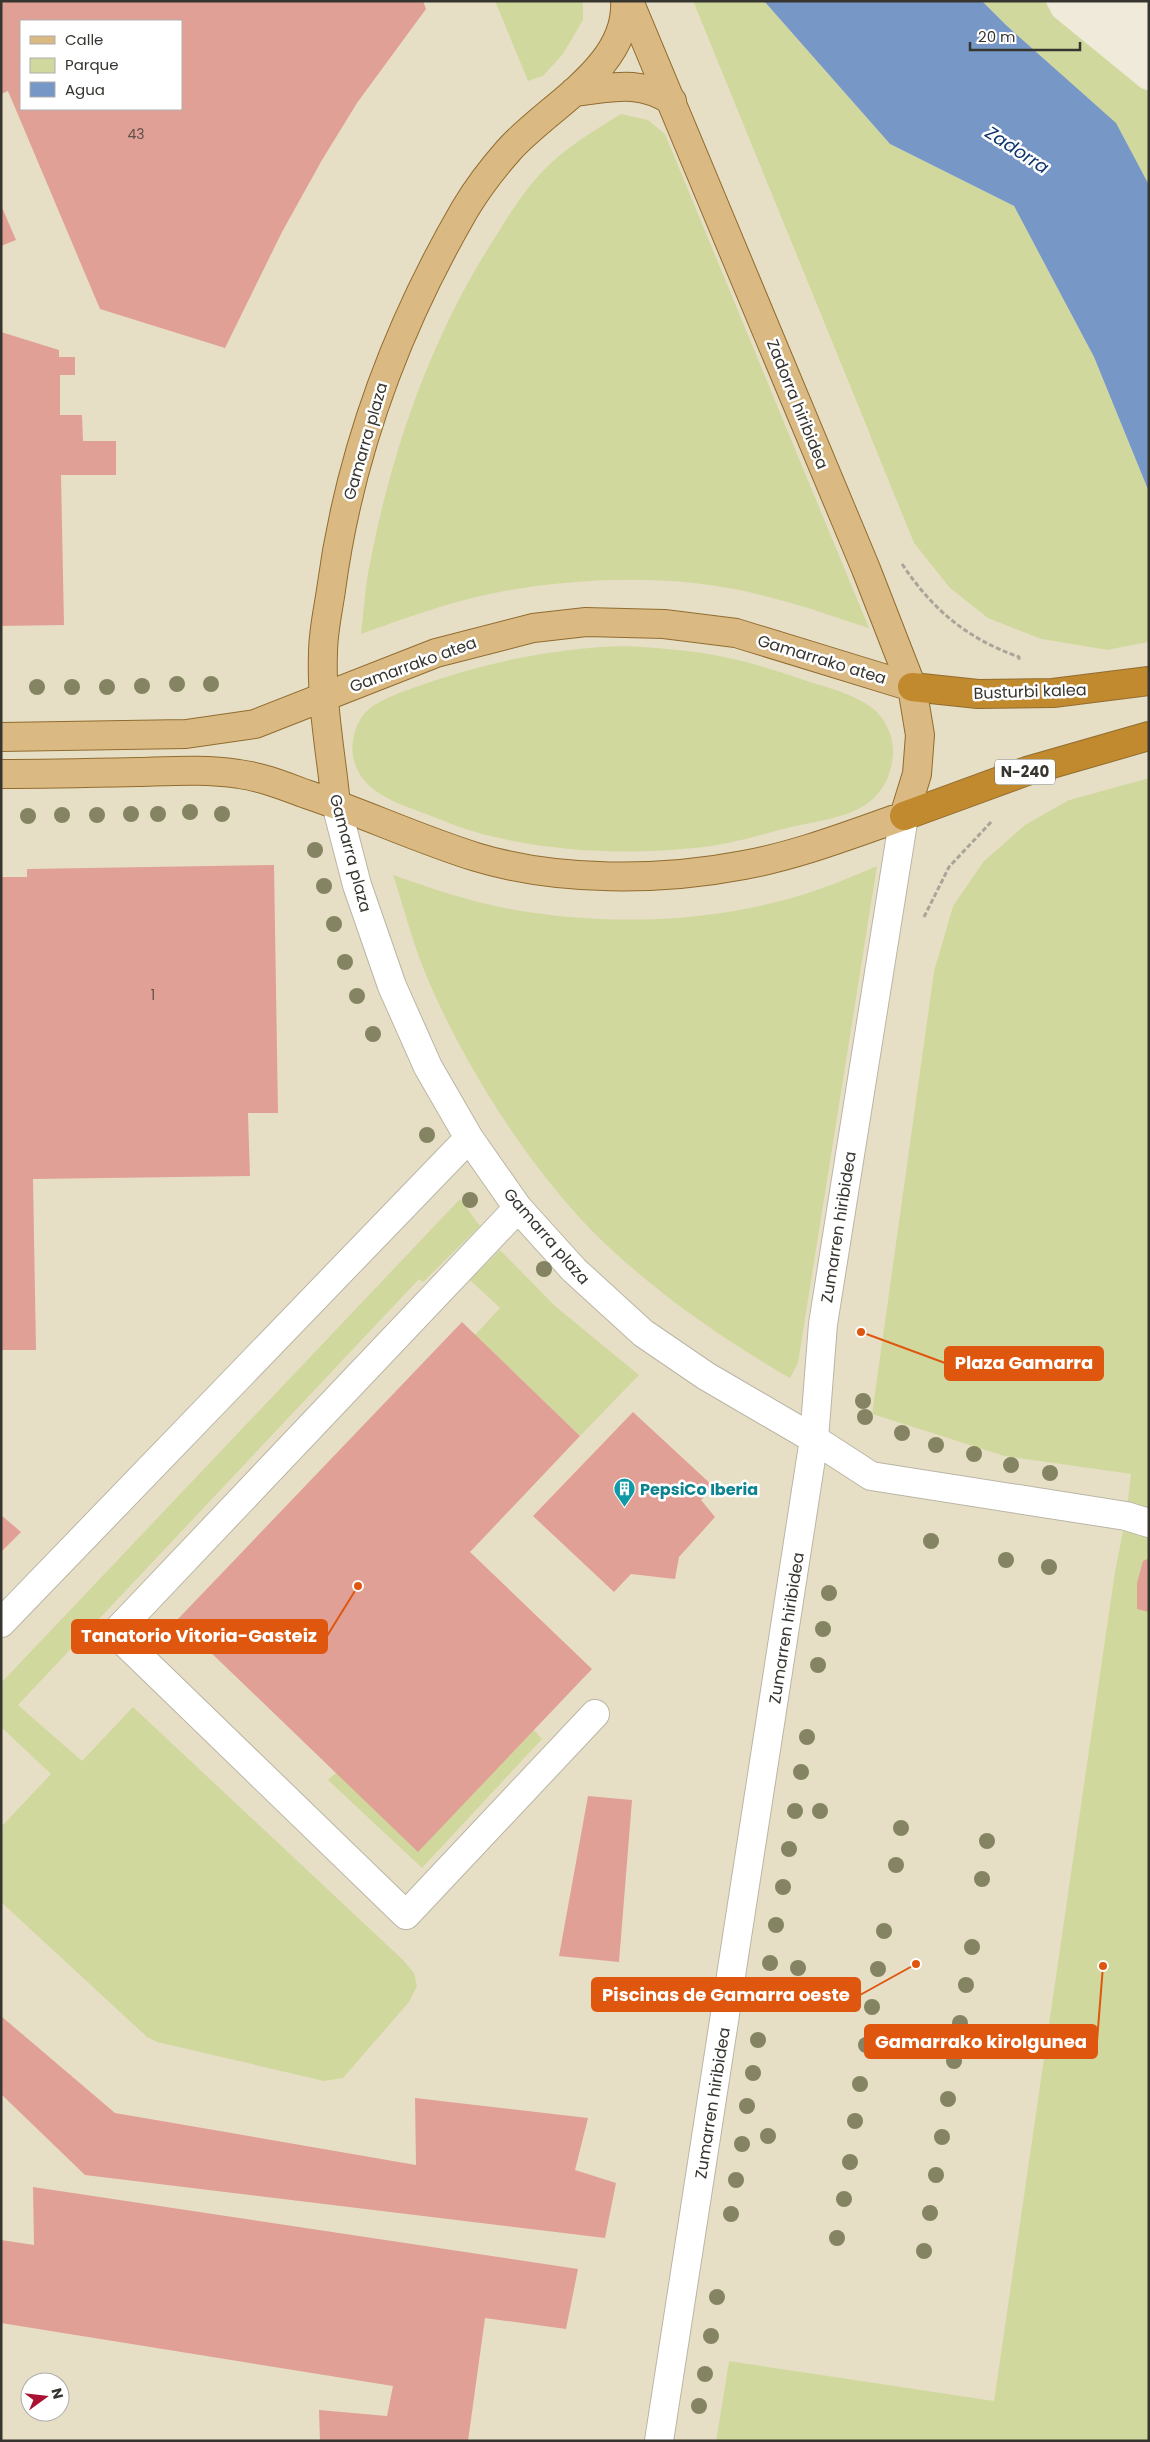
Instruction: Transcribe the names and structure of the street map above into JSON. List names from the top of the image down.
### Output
{
  "streets": {
    "highway": ["Busturbi kalea", "N-240"],
    "main road": ["Zadorra hiribidea", "Gamarra plaza", "Gamarrako atea"],
    "street": ["Zumarren hiribidea"]
  },
  "crossings": [
    ["Zadorra hiribidea", "Gamarrako atea"],
    ["Zadorra hiribidea", "Busturbi kalea"],
    ["Zadorra hiribidea", "N-240"],
    ["Zadorra hiribidea", "Zumarren hiribidea"],
    ["Gamarra plaza", "Gamarrako atea"],
    ["Gamarra plaza", "Zumarren hiribidea"],
    ["Gamarrako atea", "Busturbi kalea"],
    ["N-240", "Zumarren hiribidea"]
  ],
  "water": ["Zadorra"],
  "places": {
    "other": [
      "Plaza Gamarra",
      "Tanatorio Vitoria-Gasteiz",
      "Piscinas de Gamarra oeste",
      "Gamarrako kirolgunea"
    ],
    "building": ["PepsiCo Iberia"]
  },
  "house_numbers": ["43", "1"],
  "legend": ["Calle", "Parque", "Agua"],
  "scale_bar": "20 m",
  "north": "right"
}
